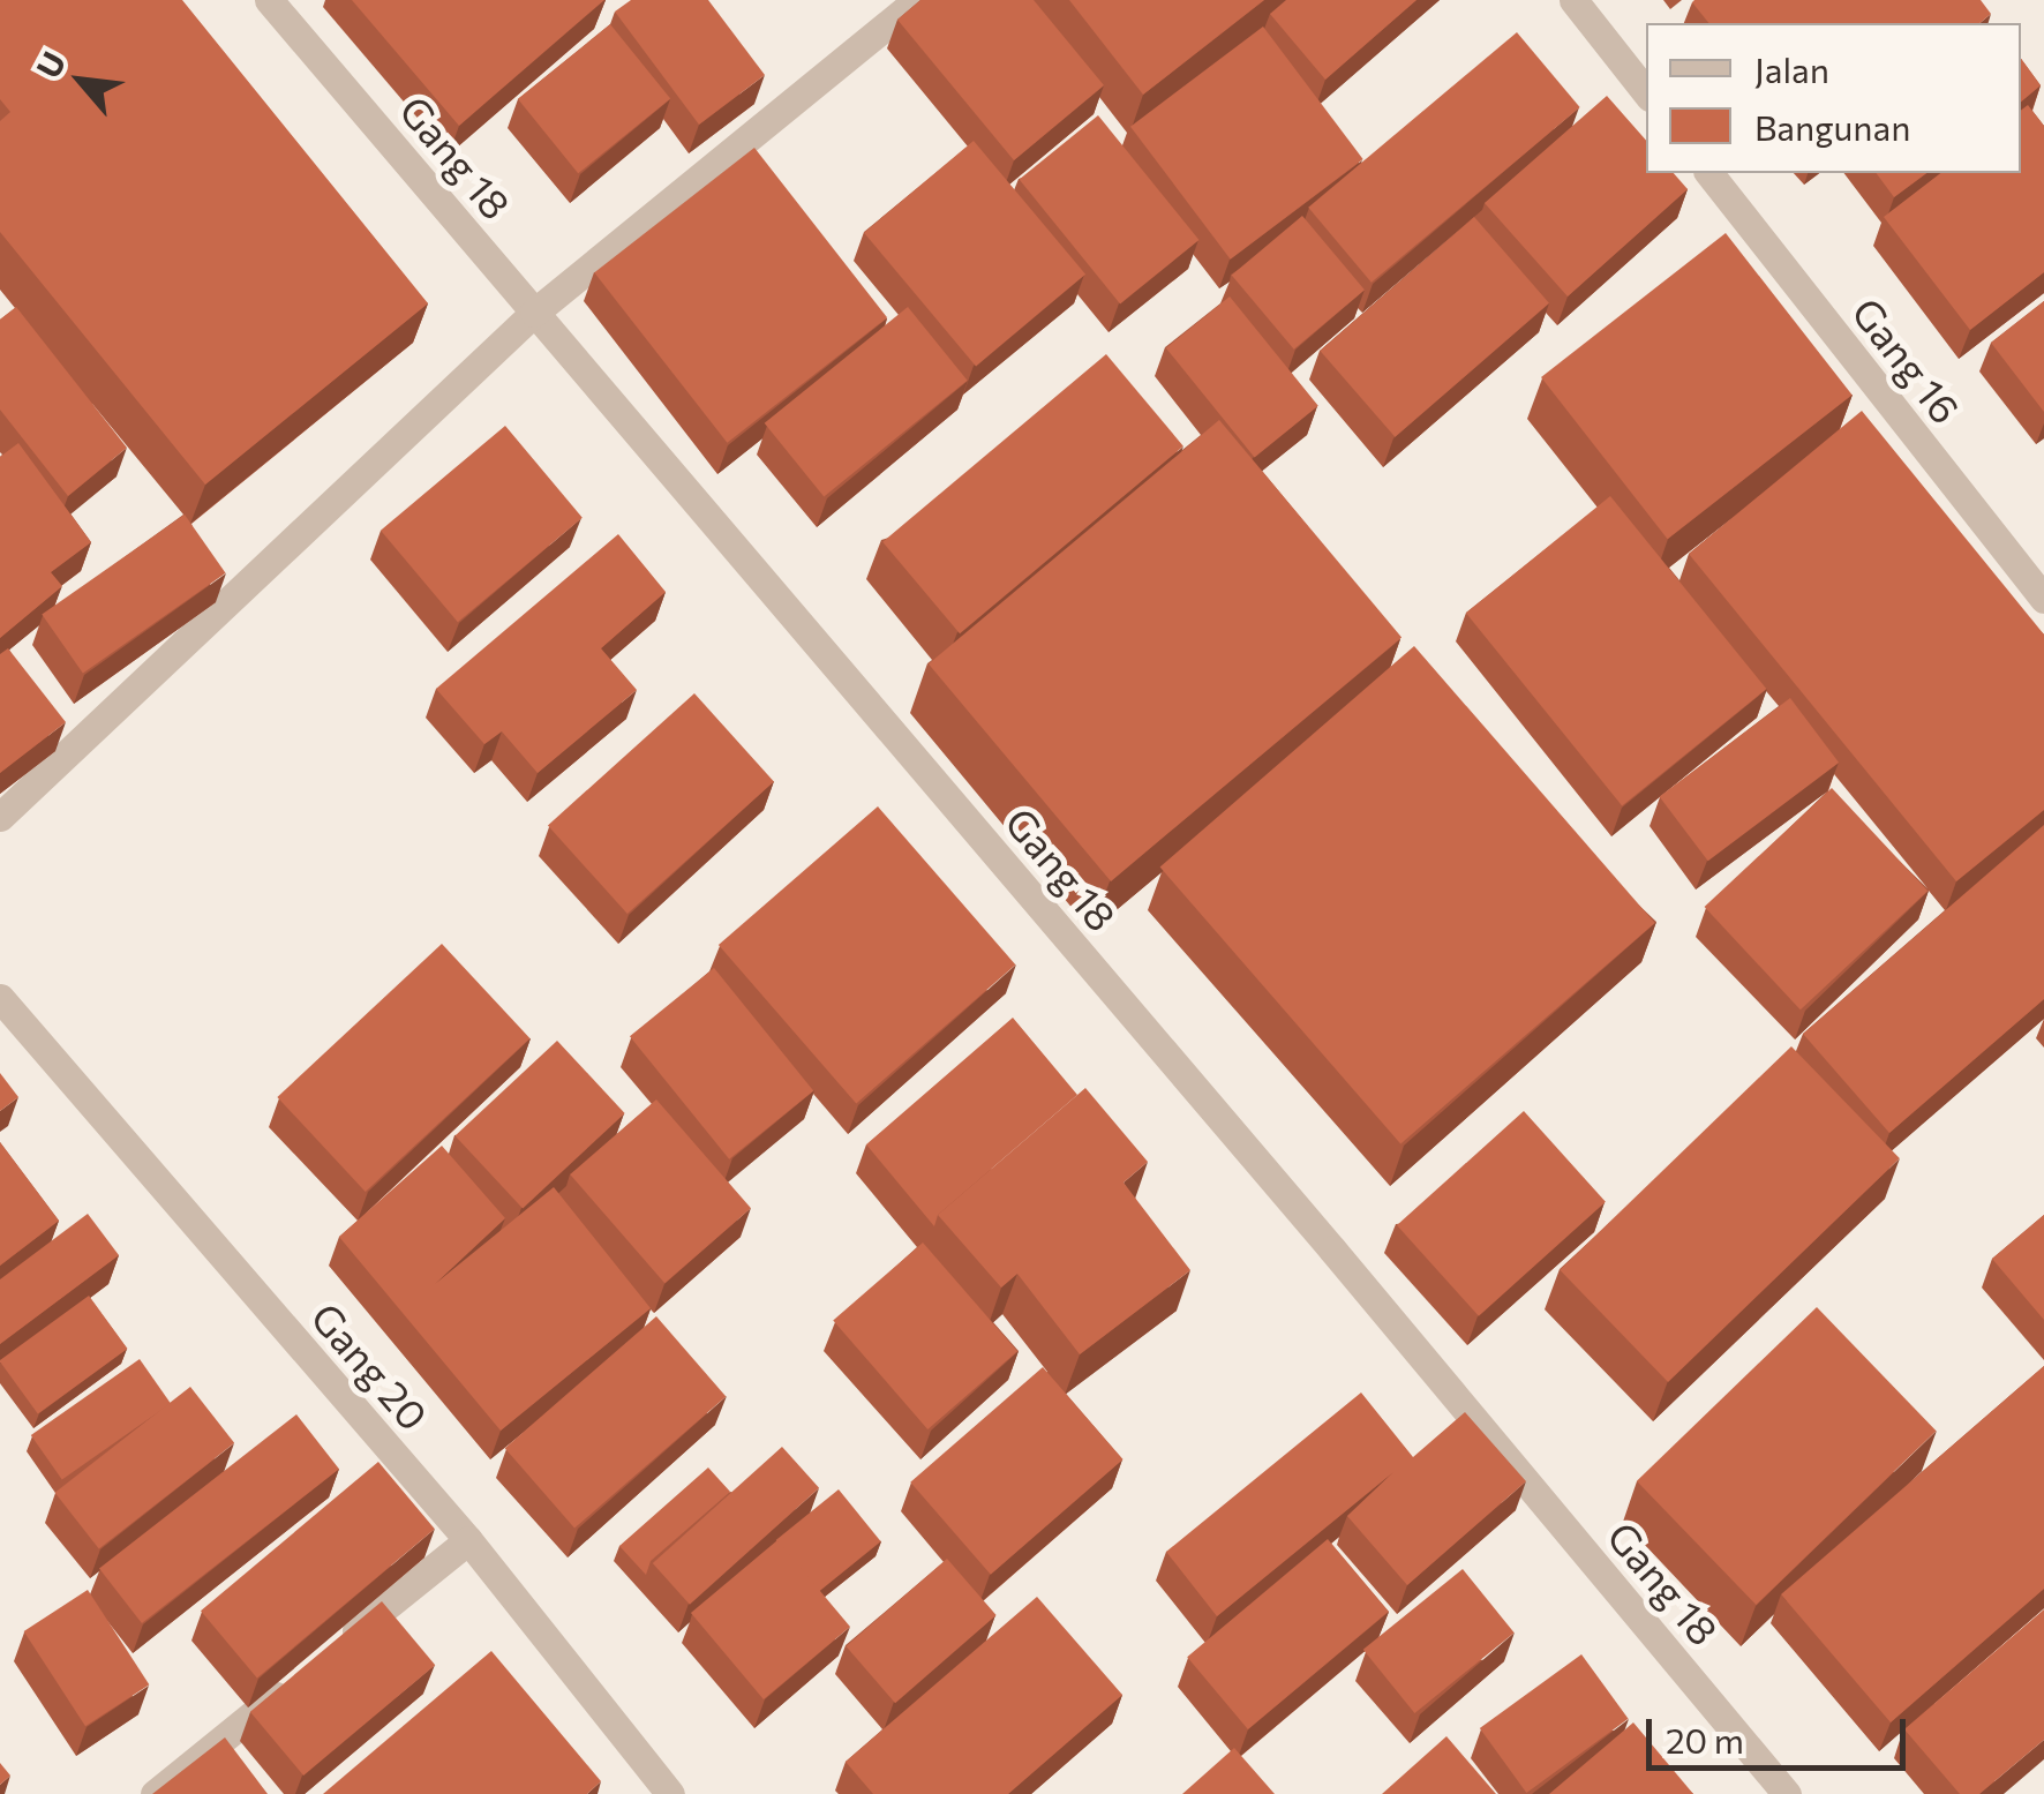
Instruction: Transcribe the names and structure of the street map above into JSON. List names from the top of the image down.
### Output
{
  "streets": {
    "street": ["Gang 18", "Gang 16", "Gang 20"]
  },
  "legend": ["Jalan", "Bangunan"],
  "scale_bar": "20 m",
  "north": "top left"
}
